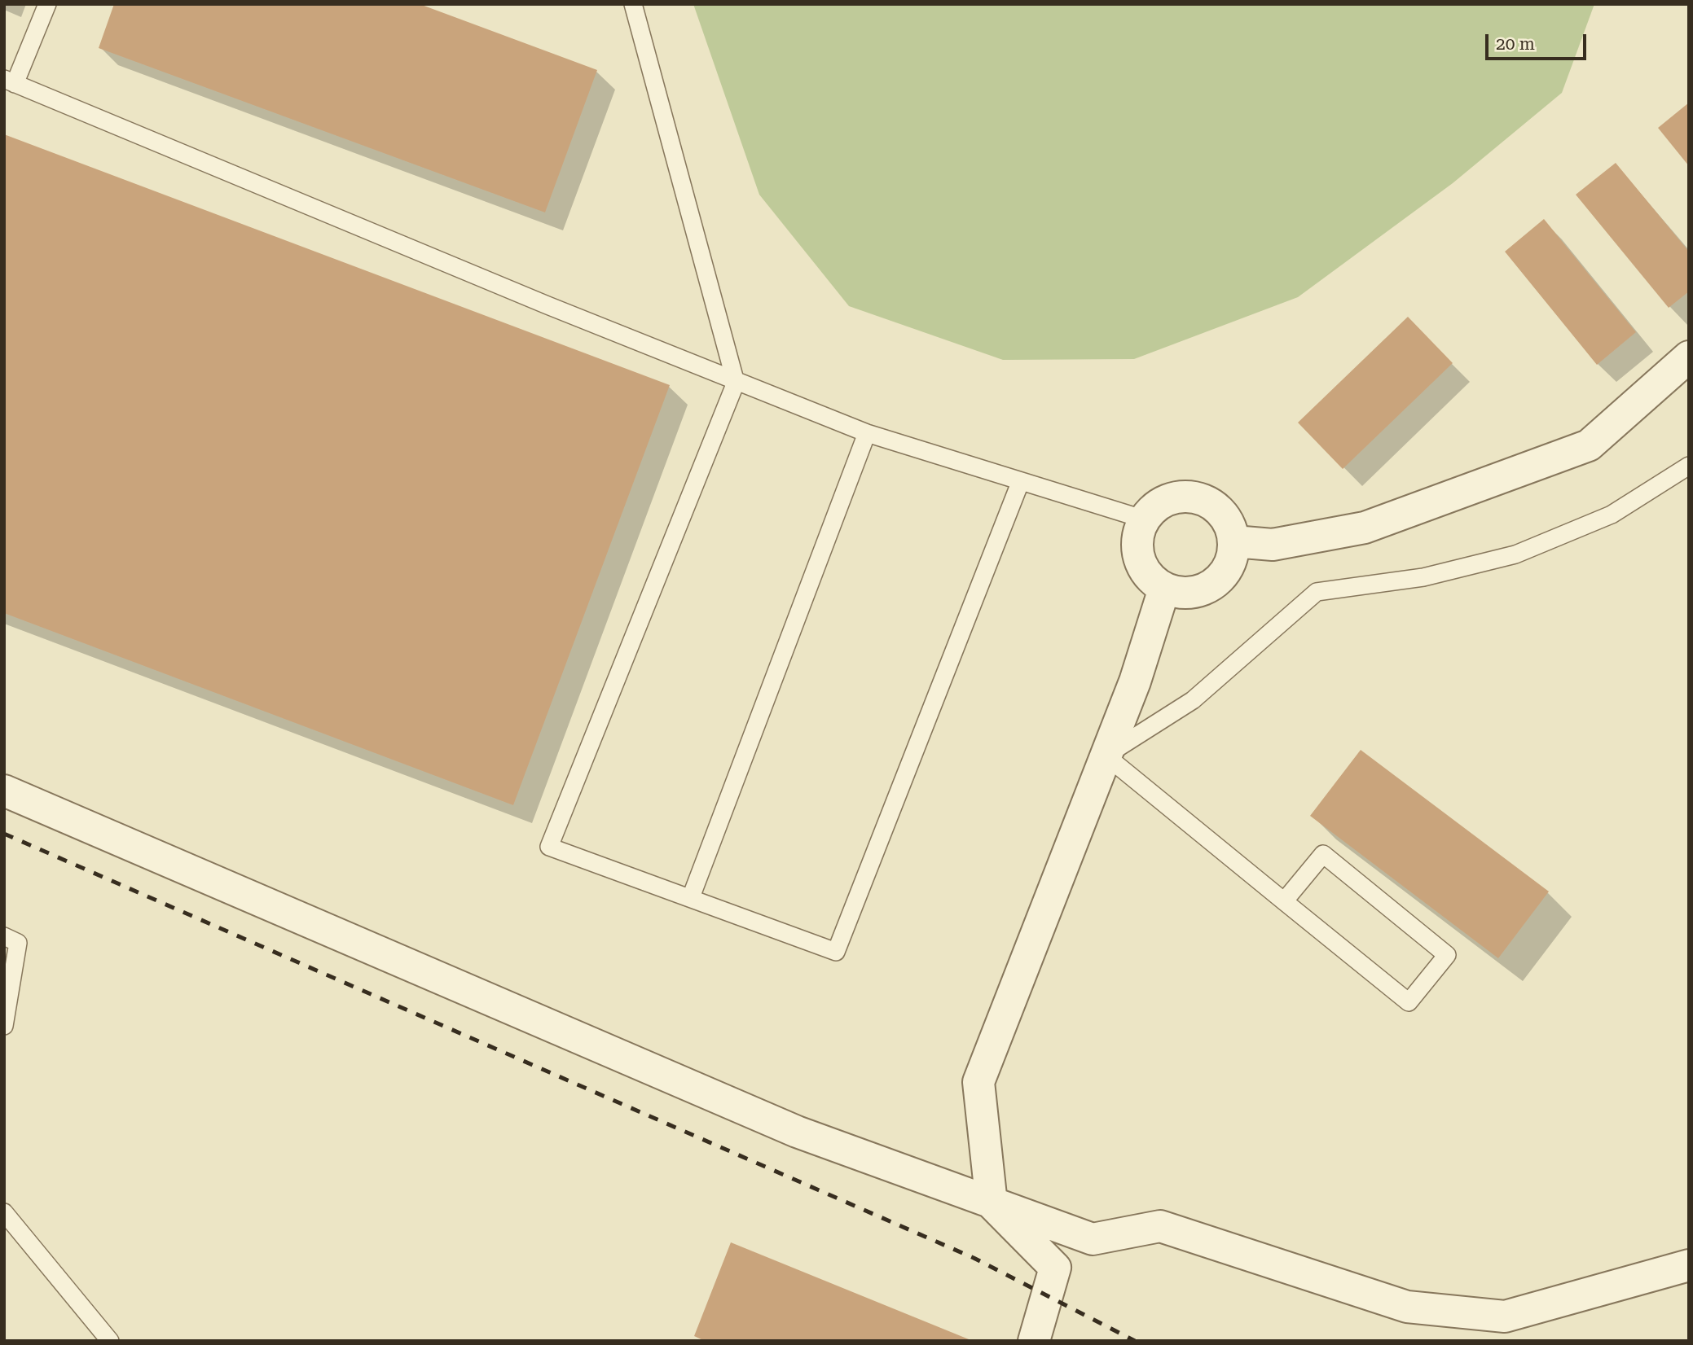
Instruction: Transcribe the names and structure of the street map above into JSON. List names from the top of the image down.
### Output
{
  "scale_bar": "20 m"
}
